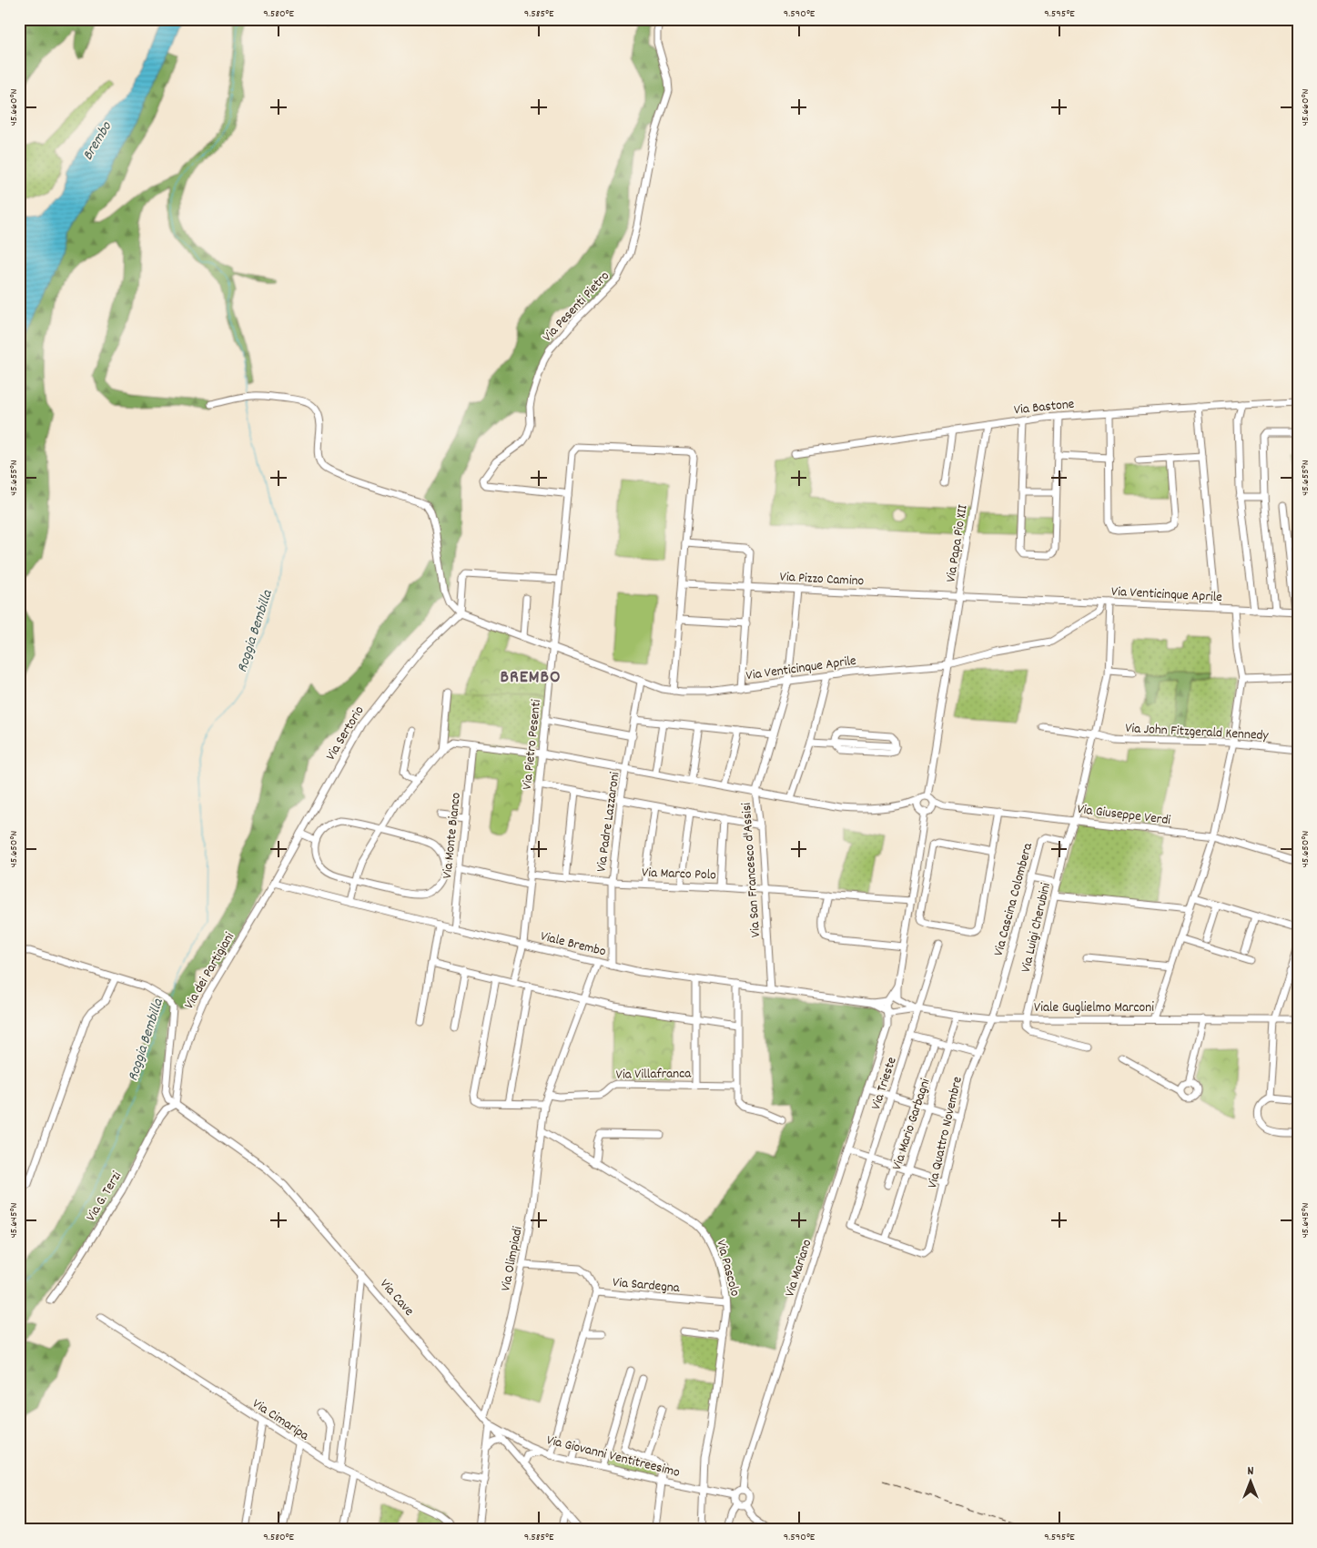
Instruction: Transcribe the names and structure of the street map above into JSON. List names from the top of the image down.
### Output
{
  "streets": {
    "street": [
      "Via Pesenti Pietro",
      "Via Bastone",
      "Via Papa Pio XII",
      "Via Pizzo Camino",
      "Via Venticinque Aprile",
      "Via John Fitzgerald Kennedy",
      "Via Sertorio",
      "Via Pietro Pesenti",
      "Via Giuseppe Verdi",
      "Via Padre Lazzaroni",
      "Via Monte Bianco",
      "Via San Francesco d'Assisi",
      "Via Marco Polo",
      "Via Cascina Colombera",
      "Via Luigi Cherubini",
      "Viale Brembo",
      "Via dei Partigiani",
      "Viale Guglielmo Marconi",
      "Via Villafranca",
      "Via Trieste",
      "Via Mario Garbagni",
      "Via Quattro Novembre",
      "Via G. Terzi",
      "Via Olimpiadi",
      "Via Pascolo",
      "Via Mariano",
      "Via Sardegna",
      "Via Cave",
      "Via Cimaripa",
      "Via Giovanni Ventitreesimo"
    ]
  },
  "crossings": [
    ["Via Pesenti Pietro", "Via Pietro Pesenti"],
    ["Via Bastone", "Via Papa Pio XII"],
    ["Via Papa Pio XII", "Via Pizzo Camino"],
    ["Via Papa Pio XII", "Via Venticinque Aprile"],
    ["Via Papa Pio XII", "Via Giuseppe Verdi"],
    ["Via Pizzo Camino", "Via Venticinque Aprile"],
    ["Via Pizzo Camino", "Via San Francesco d'Assisi"],
    ["Via Venticinque Aprile", "Via Sertorio"],
    ["Via Venticinque Aprile", "Via Pietro Pesenti"],
    ["Via Venticinque Aprile", "Via Padre Lazzaroni"],
    ["Via Venticinque Aprile", "Via San Francesco d'Assisi"],
    ["Via Sertorio", "Viale Brembo"],
    ["Via Sertorio", "Via dei Partigiani"],
    ["Via Pietro Pesenti", "Via Marco Polo"],
    ["Via Pietro Pesenti", "Viale Brembo"],
    ["Via Padre Lazzaroni", "Via Marco Polo"],
    ["Via Padre Lazzaroni", "Viale Brembo"],
    ["Via Monte Bianco", "Viale Brembo"],
    ["Via San Francesco d'Assisi", "Via Marco Polo"],
    ["Via San Francesco d'Assisi", "Viale Brembo"],
    ["Via Cascina Colombera", "Via Luigi Cherubini"],
    ["Via Cascina Colombera", "Viale Guglielmo Marconi"],
    ["Via Cascina Colombera", "Via Quattro Novembre"],
    ["Via Luigi Cherubini", "Viale Guglielmo Marconi"],
    ["Viale Brembo", "Via dei Partigiani"],
    ["Viale Brembo", "Viale Guglielmo Marconi"],
    ["Viale Brembo", "Via Olimpiadi"],
    ["Viale Brembo", "Via Mariano"],
    ["Via dei Partigiani", "Via G. Terzi"],
    ["Via dei Partigiani", "Via Cave"],
    ["Viale Guglielmo Marconi", "Via Trieste"],
    ["Viale Guglielmo Marconi", "Via Mario Garbagni"],
    ["Viale Guglielmo Marconi", "Via Quattro Novembre"],
    ["Viale Guglielmo Marconi", "Via Mariano"],
    ["Via Villafranca", "Via Olimpiadi"],
    ["Via Trieste", "Via Mario Garbagni"],
    ["Via Trieste", "Via Quattro Novembre"],
    ["Via Mario Garbagni", "Via Quattro Novembre"],
    ["Via G. Terzi", "Via Cave"],
    ["Via Olimpiadi", "Via Pascolo"],
    ["Via Olimpiadi", "Via Sardegna"],
    ["Via Olimpiadi", "Via Cave"],
    ["Via Pascolo", "Via Sardegna"],
    ["Via Pascolo", "Via Giovanni Ventitreesimo"],
    ["Via Mariano", "Via Giovanni Ventitreesimo"],
    ["Via Cave", "Via Giovanni Ventitreesimo"]
  ],
  "districts": ["BREMBO"],
  "water": ["Brembo", "Roggia Bembilla"],
  "north": "top",
  "coordinates": [
    "9.580°E",
    "9.585°E",
    "9.590°E",
    "9.595°E",
    "45.660°N",
    "45.655°N",
    "45.650°N",
    "45.645°N"
  ]
}
